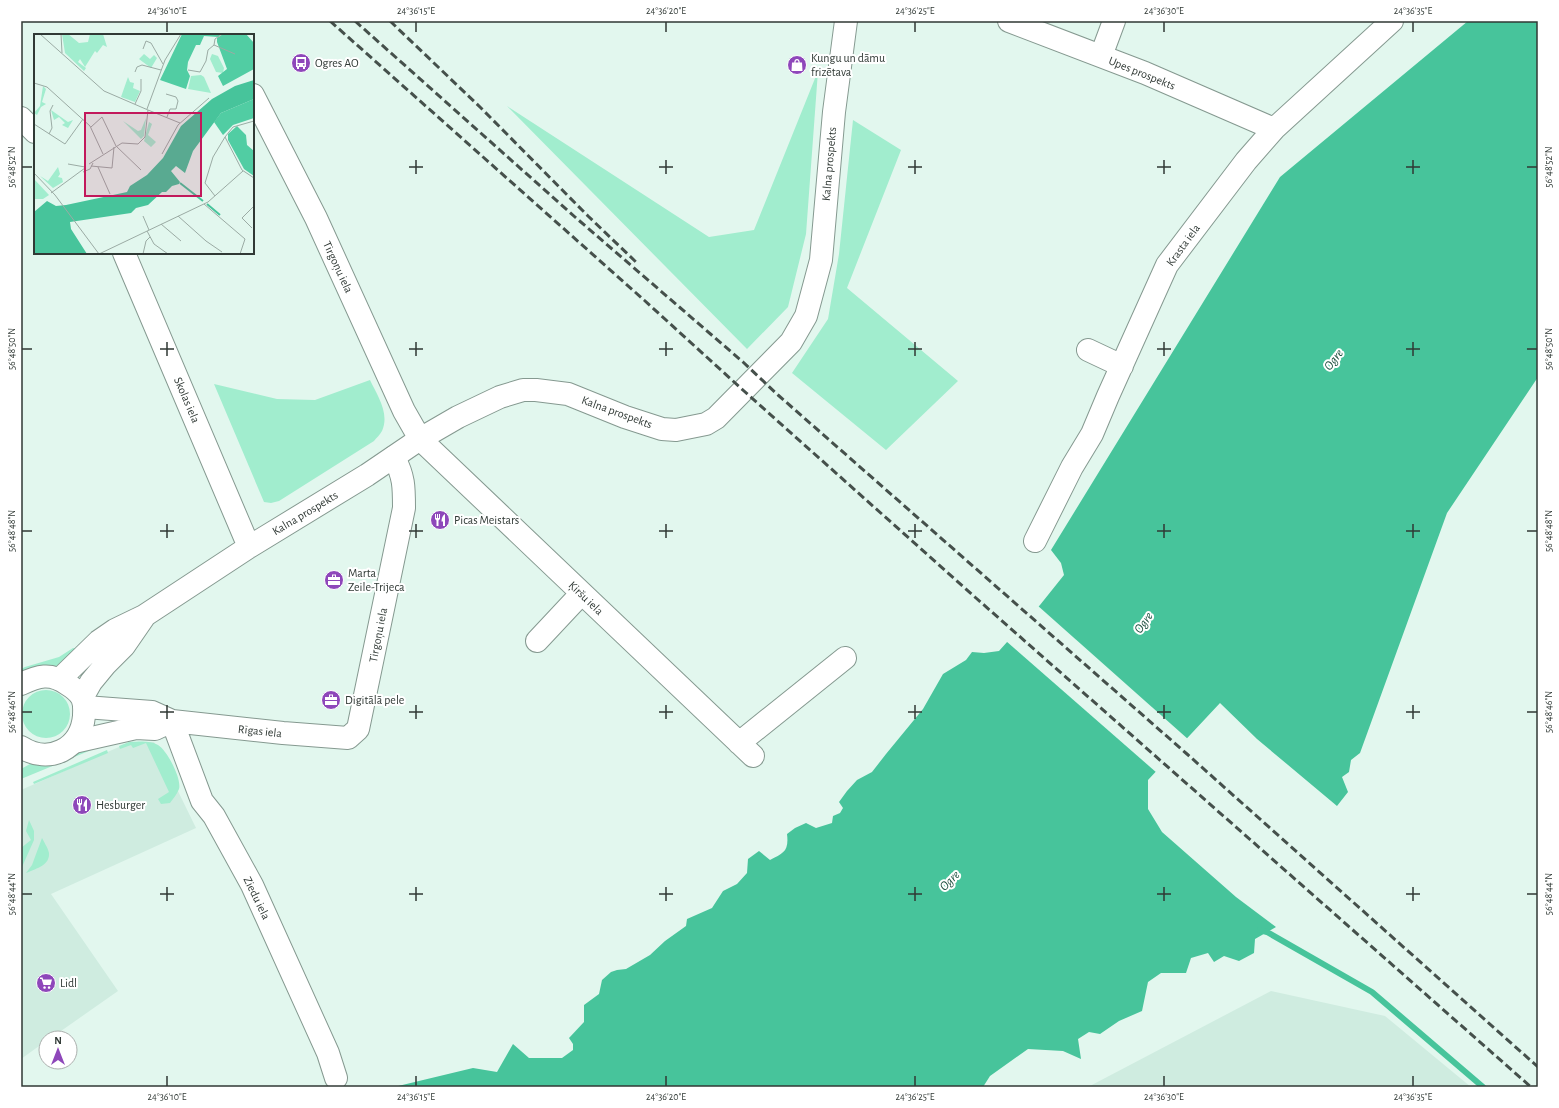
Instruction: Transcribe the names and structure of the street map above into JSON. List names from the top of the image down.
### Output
{
  "streets": {
    "street": [
      "Upes prospekts",
      "Kalna prospekts",
      "Krasta iela",
      "Tirgoņu iela",
      "Skolas iela",
      "Ķiršu iela",
      "Rīgas iela",
      "Ziedu iela"
    ]
  },
  "crossings": [
    ["Upes prospekts", "Krasta iela"],
    ["Kalna prospekts", "Tirgoņu iela"],
    ["Kalna prospekts", "Skolas iela"],
    ["Kalna prospekts", "Ķiršu iela"],
    ["Tirgoņu iela", "Ķiršu iela"],
    ["Tirgoņu iela", "Rīgas iela"],
    ["Rīgas iela", "Ziedu iela"]
  ],
  "water": ["Ogre"],
  "places": {
    "bus stop": ["Ogres AO"],
    "shop": ["Kungu un dāmu frizētava"],
    "restaurant": ["Picas Meistars", "Hesburger"],
    "office": ["Marta Zeile-Trijeca", "Digitālā pele"],
    "supermarket": ["Lidl"]
  },
  "north": "top",
  "coordinates": [
    "24°36'10\"E",
    "24°36'15\"E",
    "24°36'20\"E",
    "24°36'25\"E",
    "24°36'30\"E",
    "24°36'35\"E",
    "56°48'52\"N",
    "56°48'50\"N",
    "56°48'48\"N",
    "56°48'46\"N",
    "56°48'44\"N"
  ]
}
